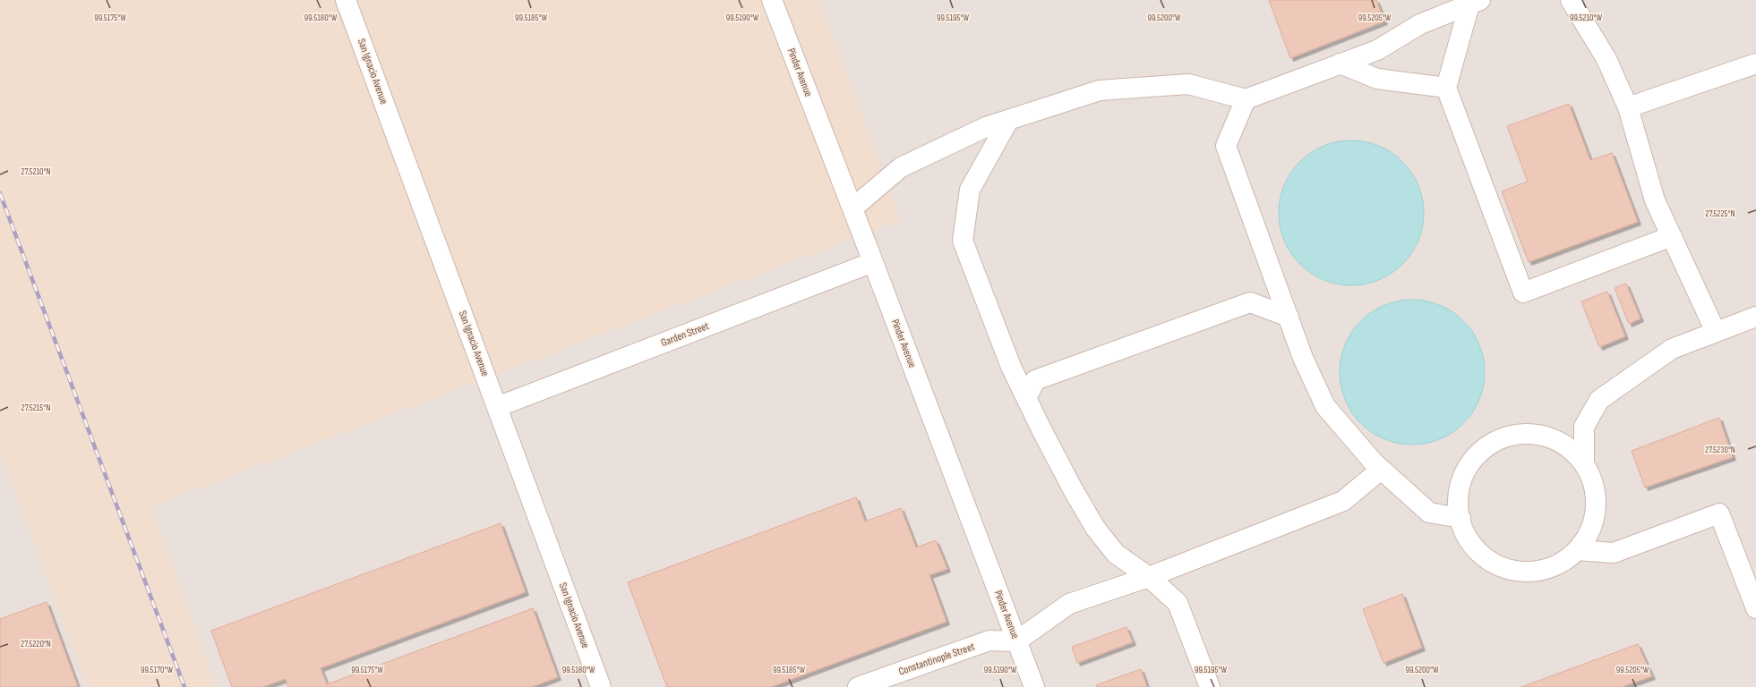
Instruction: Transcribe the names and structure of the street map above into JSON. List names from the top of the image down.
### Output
{
  "streets": {
    "street": [
      "San Ignacio Avenue",
      "Pinder Avenue",
      "Garden Street",
      "Constantinople Street"
    ]
  },
  "crossings": [
    ["San Ignacio Avenue", "Garden Street"],
    ["Pinder Avenue", "Garden Street"],
    ["Pinder Avenue", "Constantinople Street"]
  ],
  "coordinates": [
    "99.5175°W",
    "99.5180°W",
    "99.5185°W",
    "99.5190°W",
    "99.5195°W",
    "99.5200°W",
    "99.5205°W",
    "99.5210°W",
    "27.5210°N",
    "27.5225°N",
    "27.5215°N",
    "27.5230°N",
    "27.5220°N",
    "99.5170°W"
  ]
}
